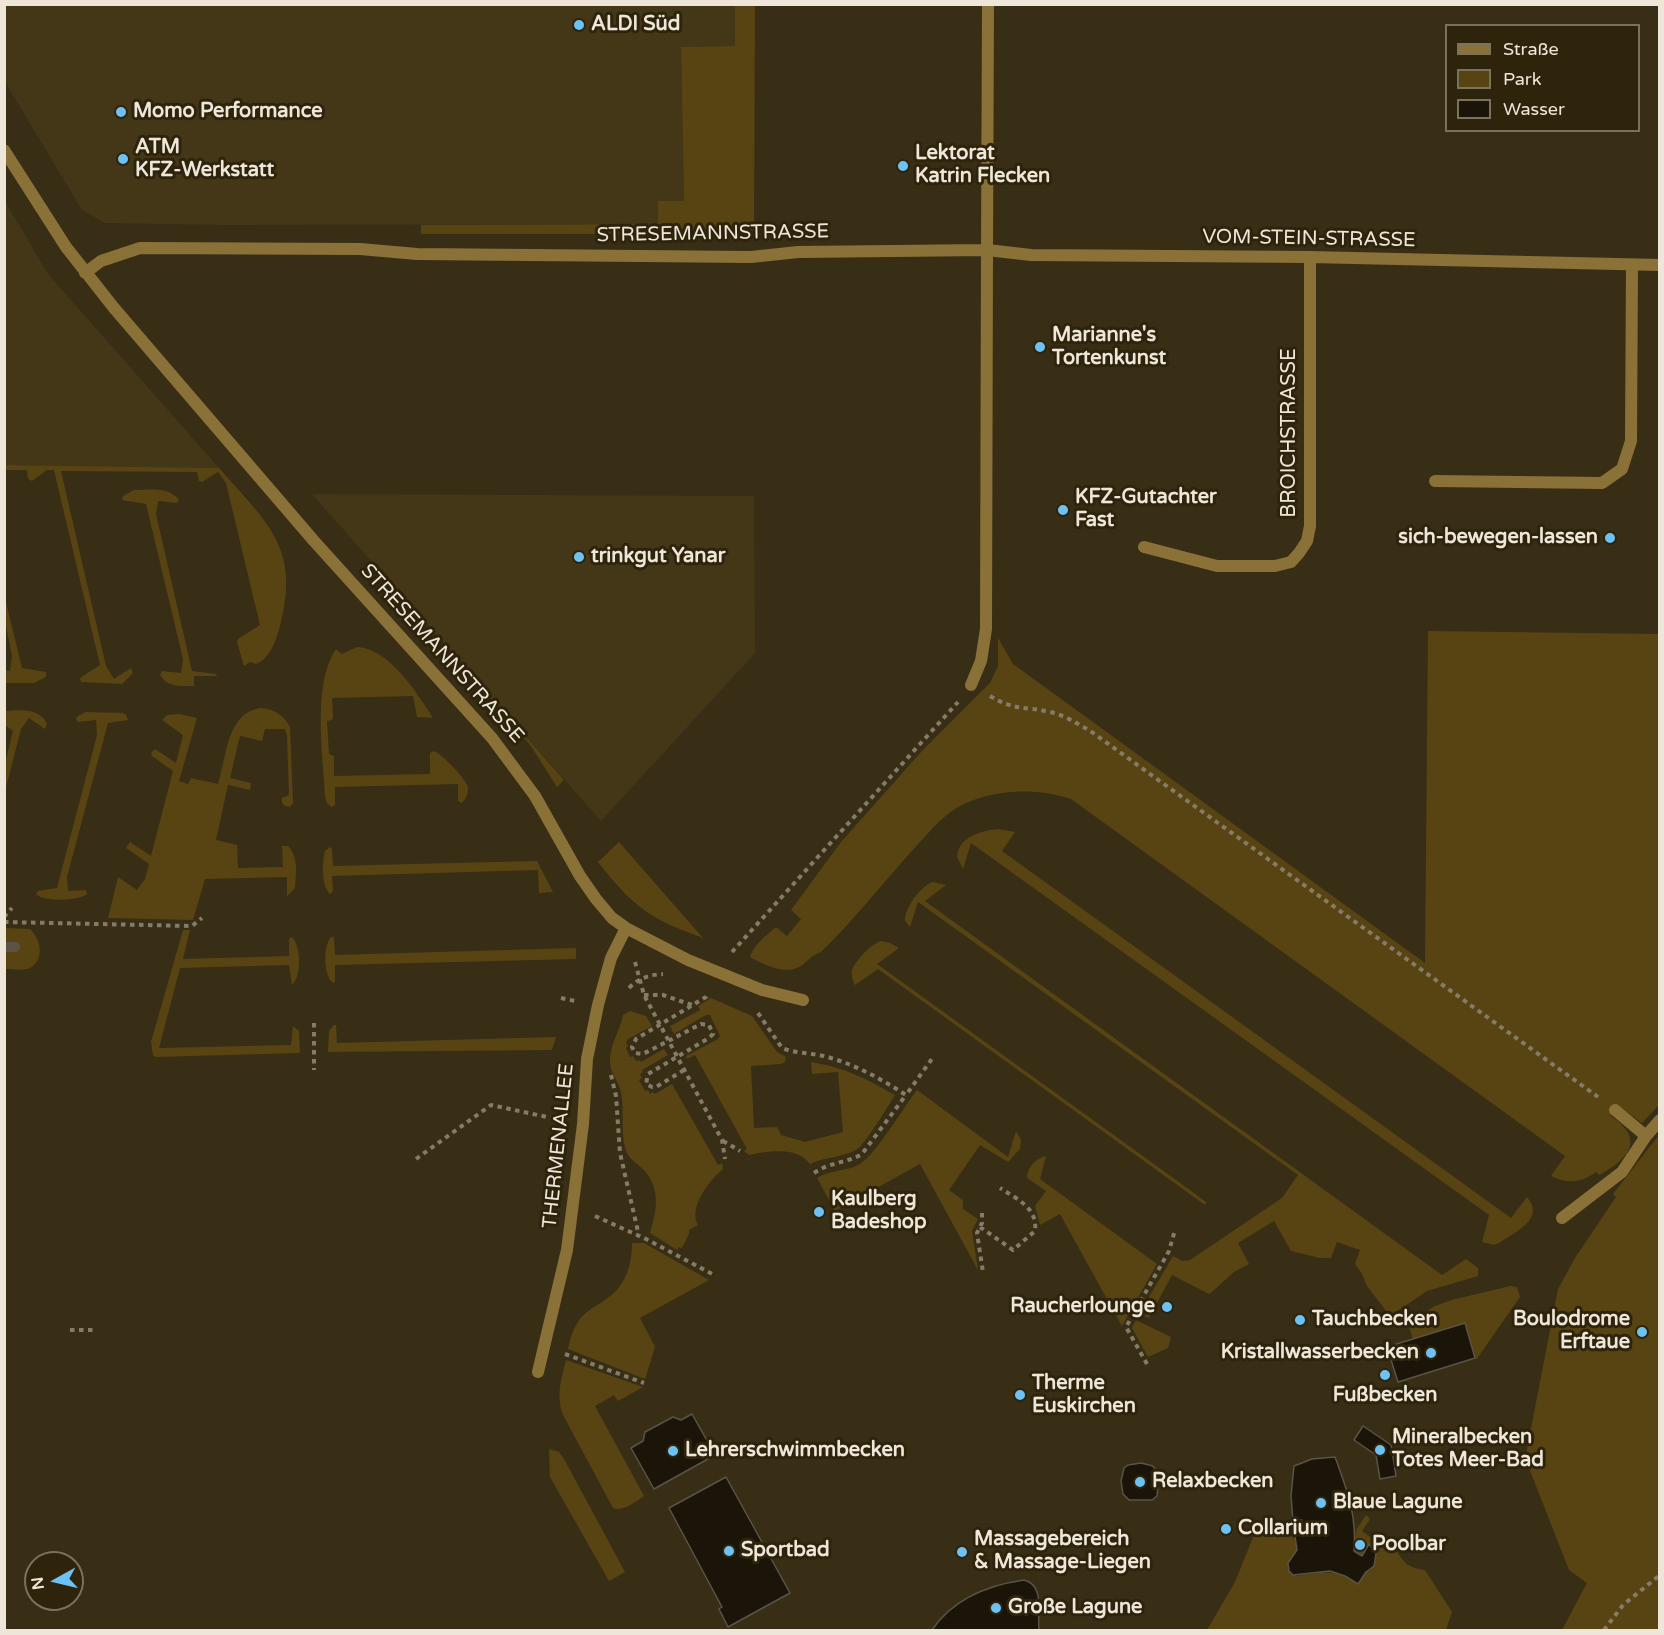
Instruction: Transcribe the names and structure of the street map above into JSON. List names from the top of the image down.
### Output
{
  "streets": {
    "street": [
      "STRESEMANNSTRASSE",
      "VOM-STEIN-STRASSE",
      "BROICHSTRASSE",
      "THERMENALLEE"
    ]
  },
  "crossings": [
    ["STRESEMANNSTRASSE", "VOM-STEIN-STRASSE"],
    ["STRESEMANNSTRASSE", "THERMENALLEE"],
    ["VOM-STEIN-STRASSE", "BROICHSTRASSE"]
  ],
  "places": [
    "ALDI Süd",
    "Momo Performance",
    "ATM KFZ-Werkstatt",
    "Lektorat Katrin Flecken",
    "Marianne's Tortenkunst",
    "KFZ-Gutachter Fast",
    "sich-bewegen-lassen",
    "trinkgut Yanar",
    "Kaulberg Badeshop",
    "Raucherlounge",
    "Tauchbecken",
    "Boulodrome Erftaue",
    "Kristallwasserbecken",
    "Fußbecken",
    "Therme Euskirchen",
    "Mineralbecken Totes Meer-Bad",
    "Lehrerschwimmbecken",
    "Relaxbecken",
    "Blaue Lagune",
    "Collarium",
    "Poolbar",
    "Sportbad",
    "Massagebereich & Massage-Liegen",
    "Große Lagune"
  ],
  "legend": ["Straße", "Park", "Wasser"],
  "north": "left"
}
